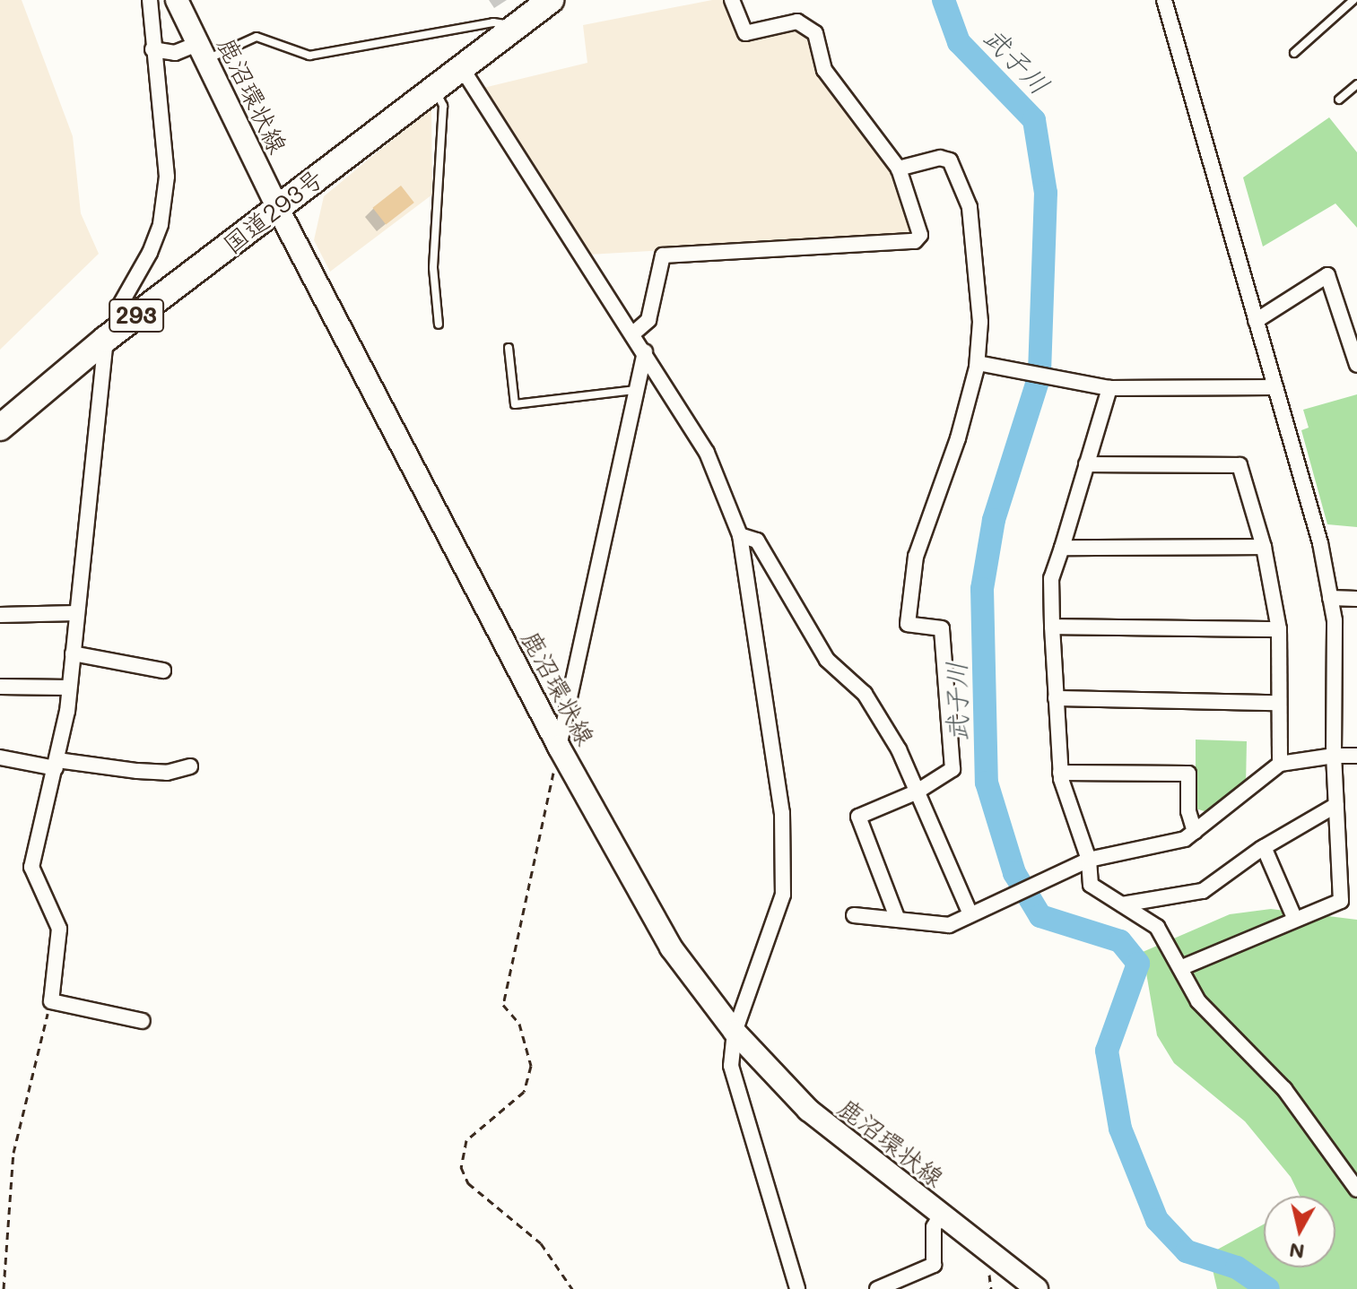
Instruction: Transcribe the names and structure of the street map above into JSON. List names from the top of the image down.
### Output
{
  "streets": {
    "highway": ["国道293号", "293"],
    "main road": ["鹿沼環状線"]
  },
  "crossings": [
    ["鹿沼環状線", "国道293号"]
  ],
  "water": ["武子川"],
  "north": "bottom"
}
